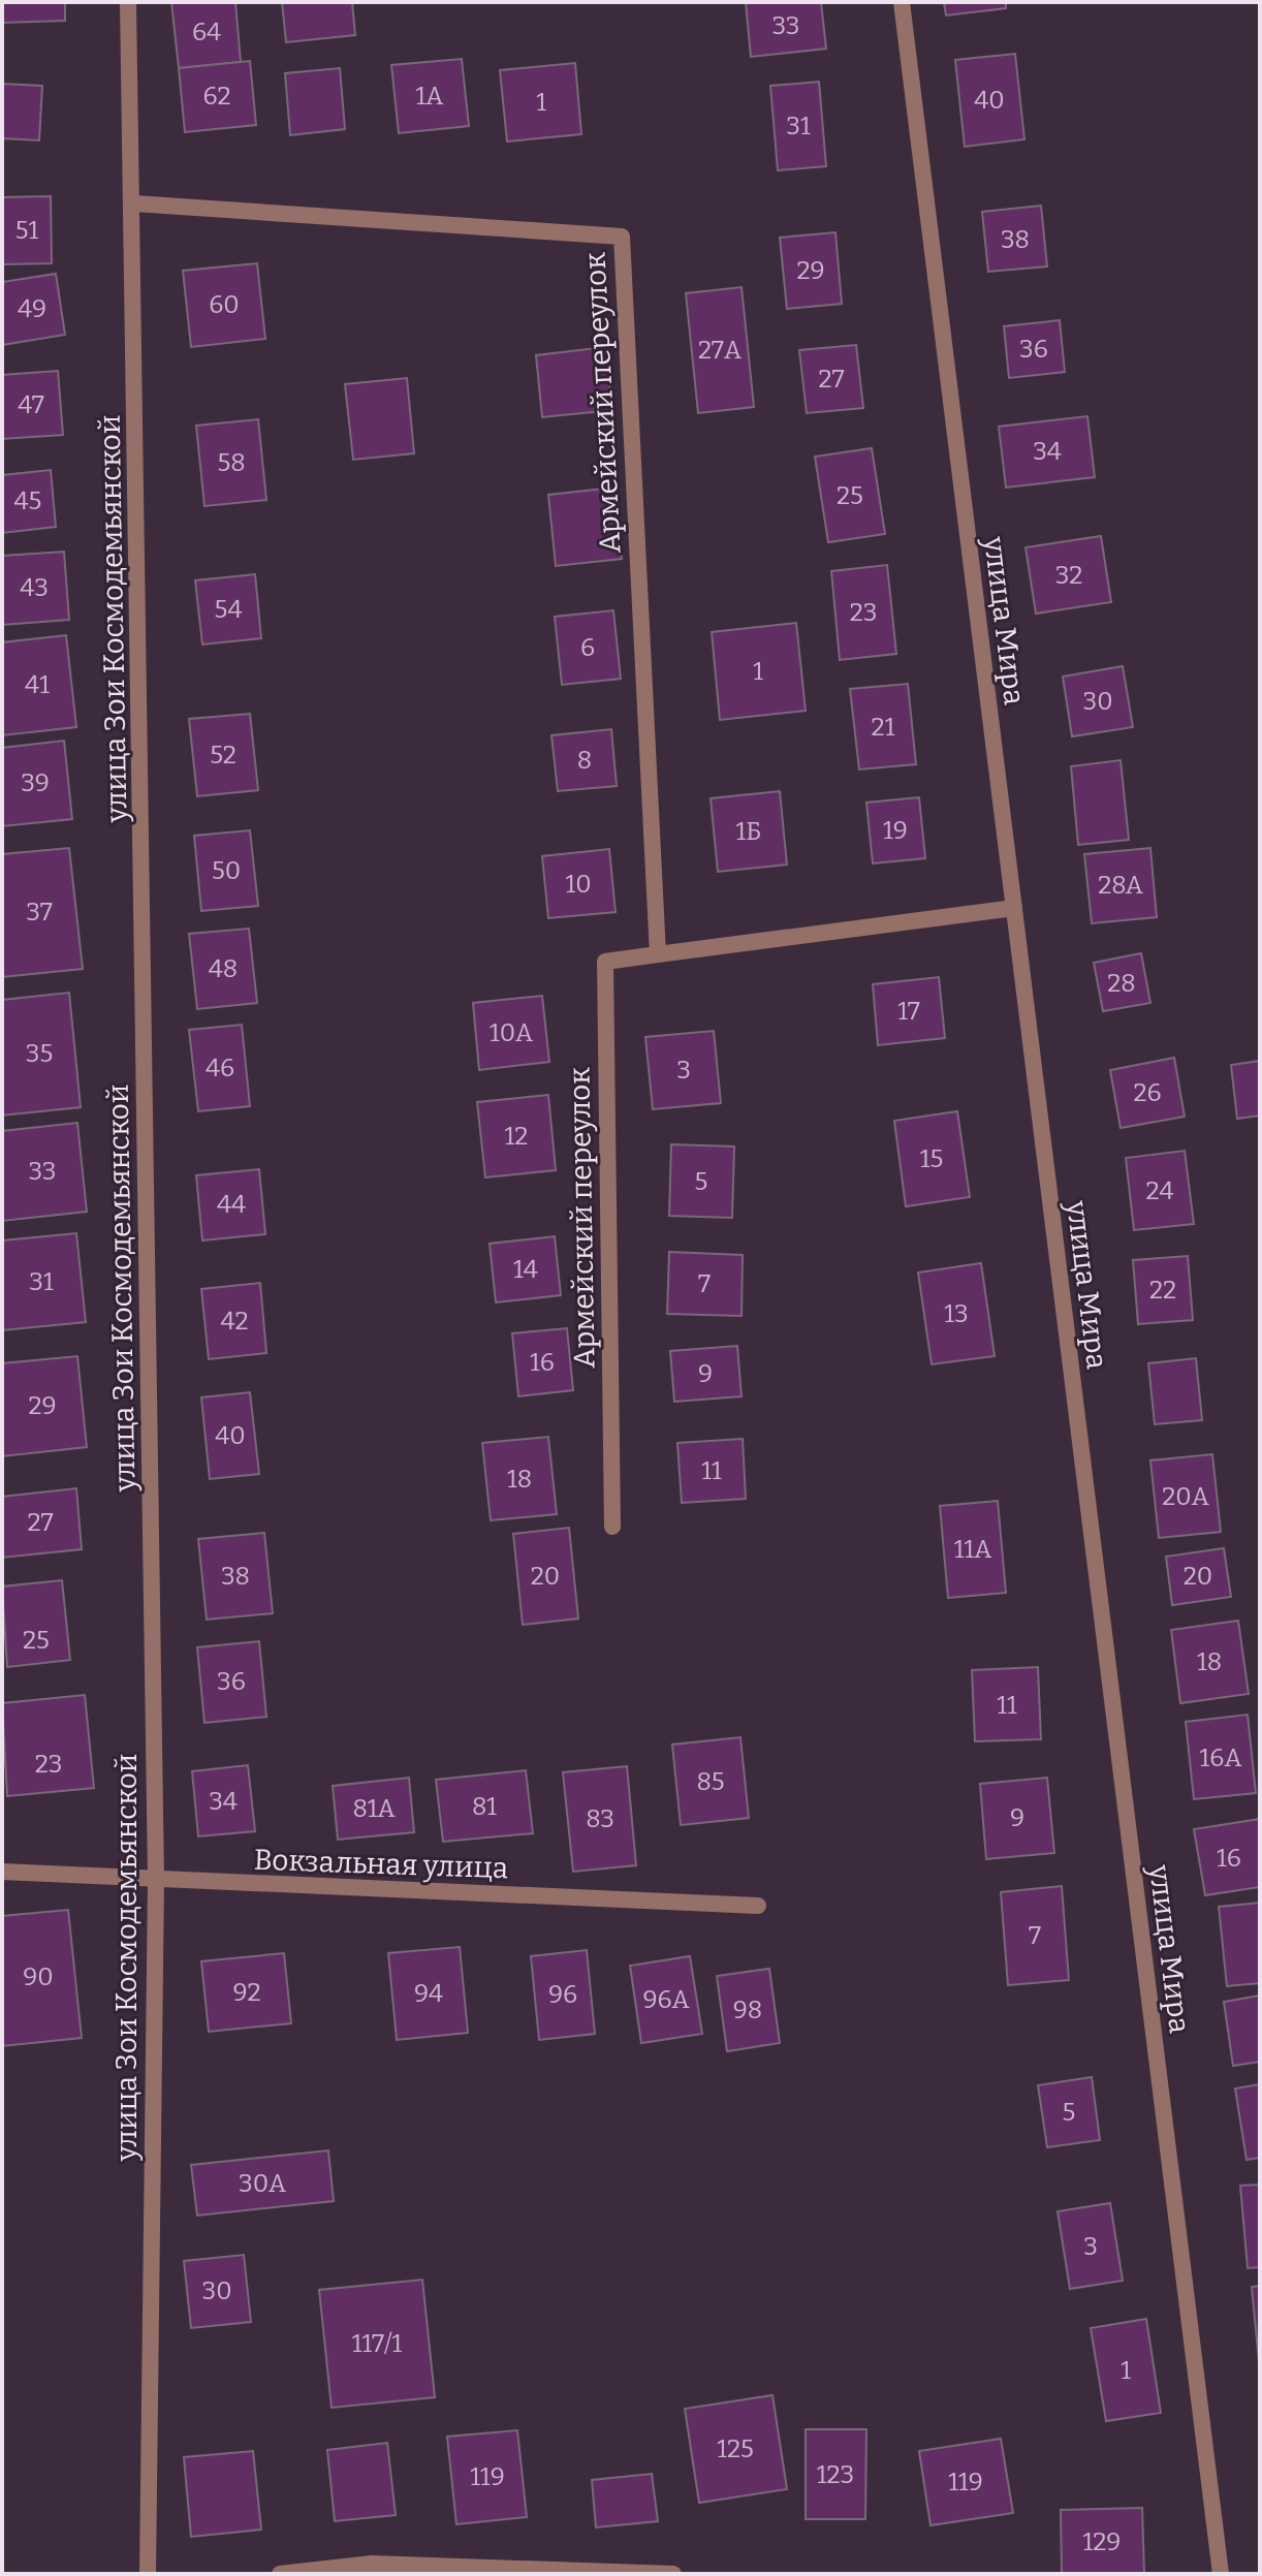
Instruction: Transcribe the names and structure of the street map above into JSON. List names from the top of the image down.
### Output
{
  "streets": {
    "street": [
      "Армейский переулок",
      "улица Зои Космодемьянской",
      "улица Мира",
      "Вокзальная улица"
    ]
  },
  "crossings": [
    ["Армейский переулок", "улица Зои Космодемьянской"],
    ["Армейский переулок", "улица Мира"],
    ["улица Зои Космодемьянской", "Вокзальная улица"]
  ],
  "house_numbers": [
    "33",
    "64",
    "62",
    "1А",
    "40",
    "1",
    "31",
    "51",
    "38",
    "29",
    "60",
    "49",
    "36",
    "27А",
    "27",
    "47",
    "34",
    "58",
    "25",
    "45",
    "32",
    "43",
    "54",
    "23",
    "6",
    "1",
    "41",
    "30",
    "21",
    "52",
    "8",
    "39",
    "19",
    "1Б",
    "50",
    "10",
    "28А",
    "37",
    "48",
    "28",
    "17",
    "10А",
    "35",
    "46",
    "3",
    "26",
    "12",
    "15",
    "33",
    "5",
    "24",
    "44",
    "14",
    "31",
    "7",
    "22",
    "13",
    "42",
    "16",
    "9",
    "29",
    "40",
    "11",
    "18",
    "20А",
    "27",
    "11А",
    "38",
    "20",
    "20",
    "25",
    "18",
    "36",
    "11",
    "16А",
    "23",
    "85",
    "34",
    "81",
    "81А",
    "9",
    "83",
    "16",
    "7",
    "90",
    "92",
    "94",
    "96",
    "96А",
    "98",
    "5",
    "30А",
    "3",
    "30",
    "117/1",
    "1",
    "125",
    "123",
    "119",
    "119",
    "129"
  ]
}
